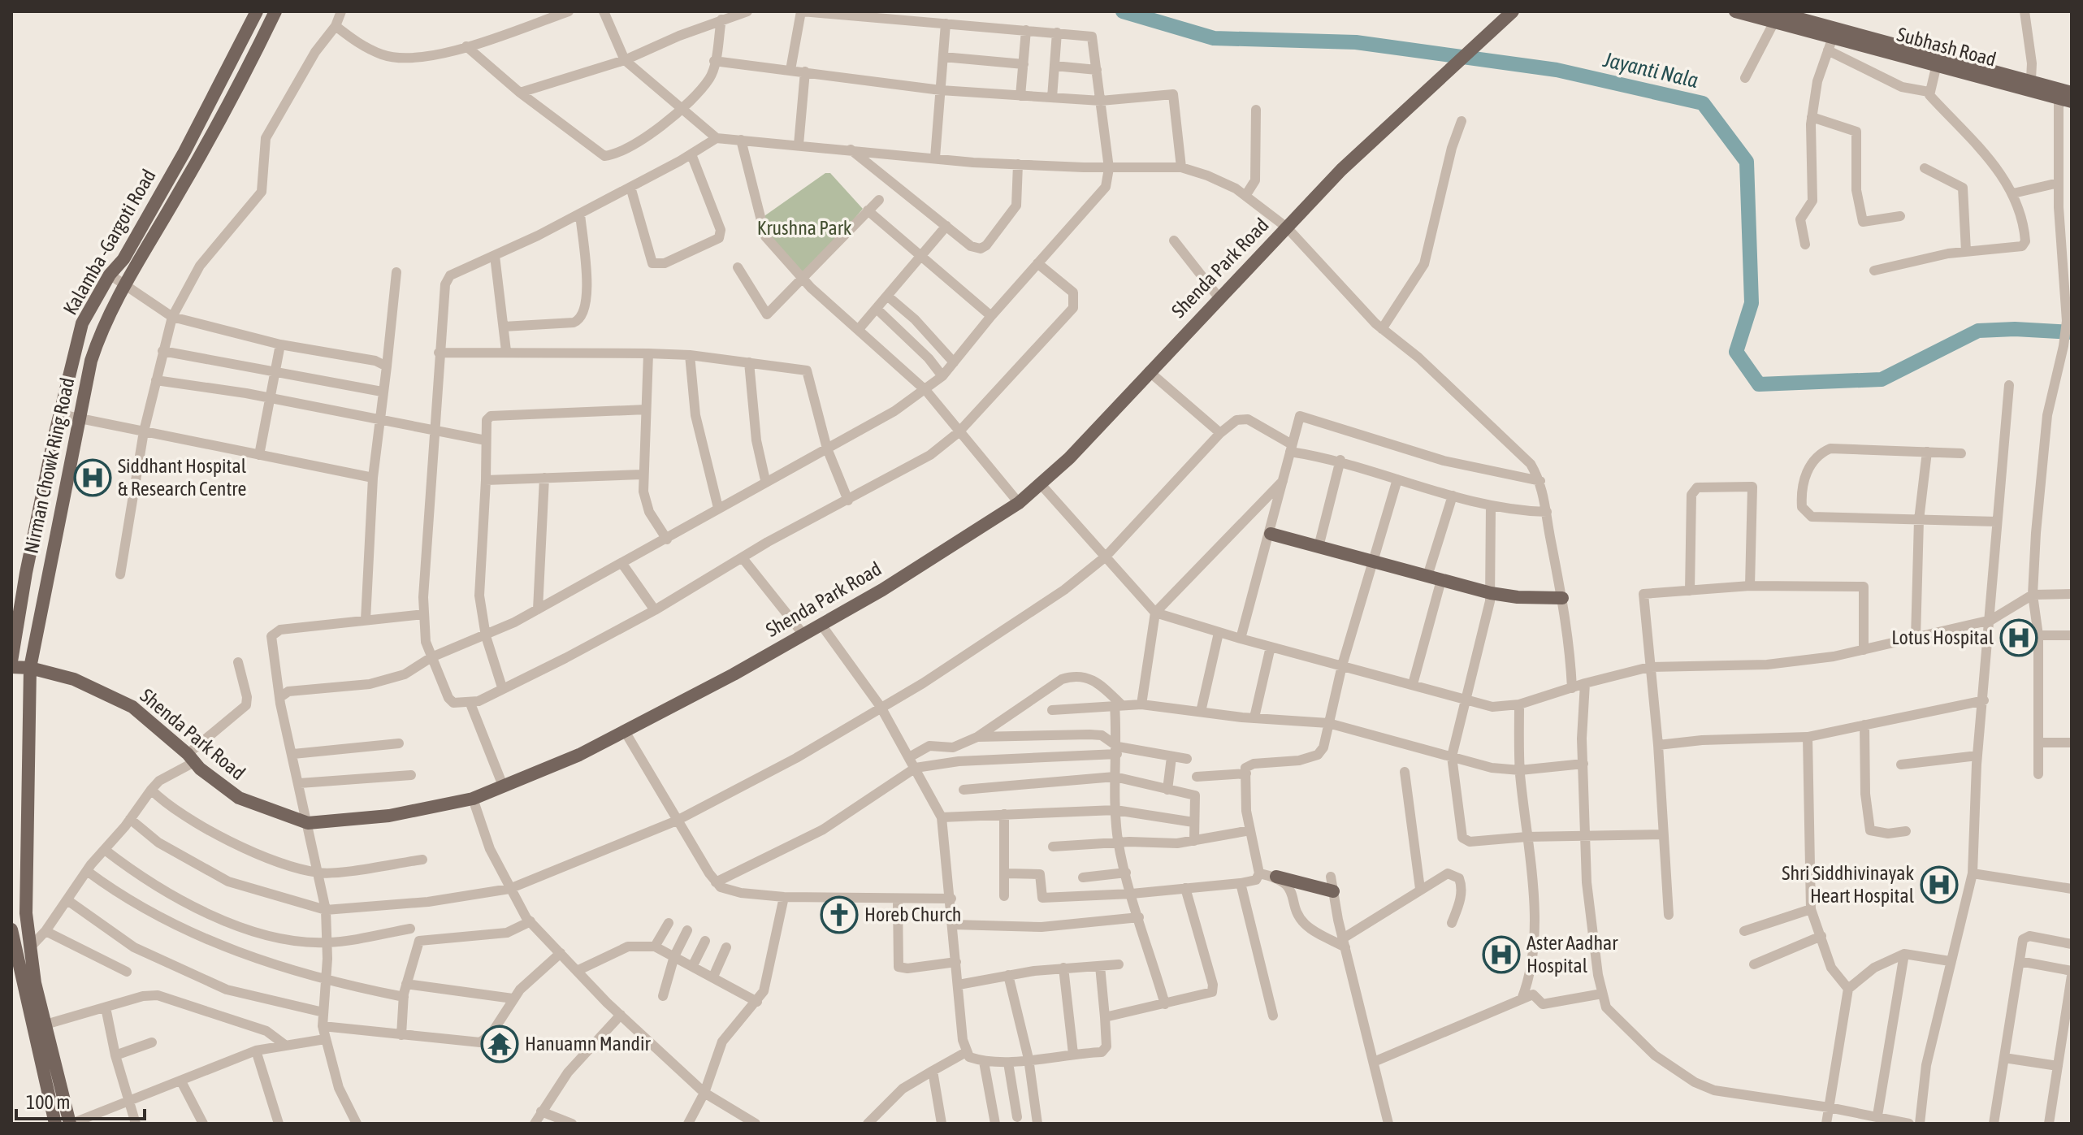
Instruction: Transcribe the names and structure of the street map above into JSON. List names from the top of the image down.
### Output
{
  "streets": {
    "main road": [
      "Subhash Road",
      "Kalamba -Gargoti Road",
      "Shenda Park Road",
      "Nirman Chowk Ring Road"
    ]
  },
  "crossings": [
    ["Shenda Park Road", "Nirman Chowk Ring Road"]
  ],
  "water": ["Jayanti Nala"],
  "parks": ["Krushna Park"],
  "places": {
    "hospital": [
      "Siddhant Hospital & Research Centre",
      "Lotus Hospital",
      "Shri Siddhivinayak Heart Hospital",
      "Aster Aadhar Hospital"
    ],
    "church": ["Horeb Church"],
    "temple": ["Hanuamn Mandir"]
  },
  "scale_bar": "100 m"
}
